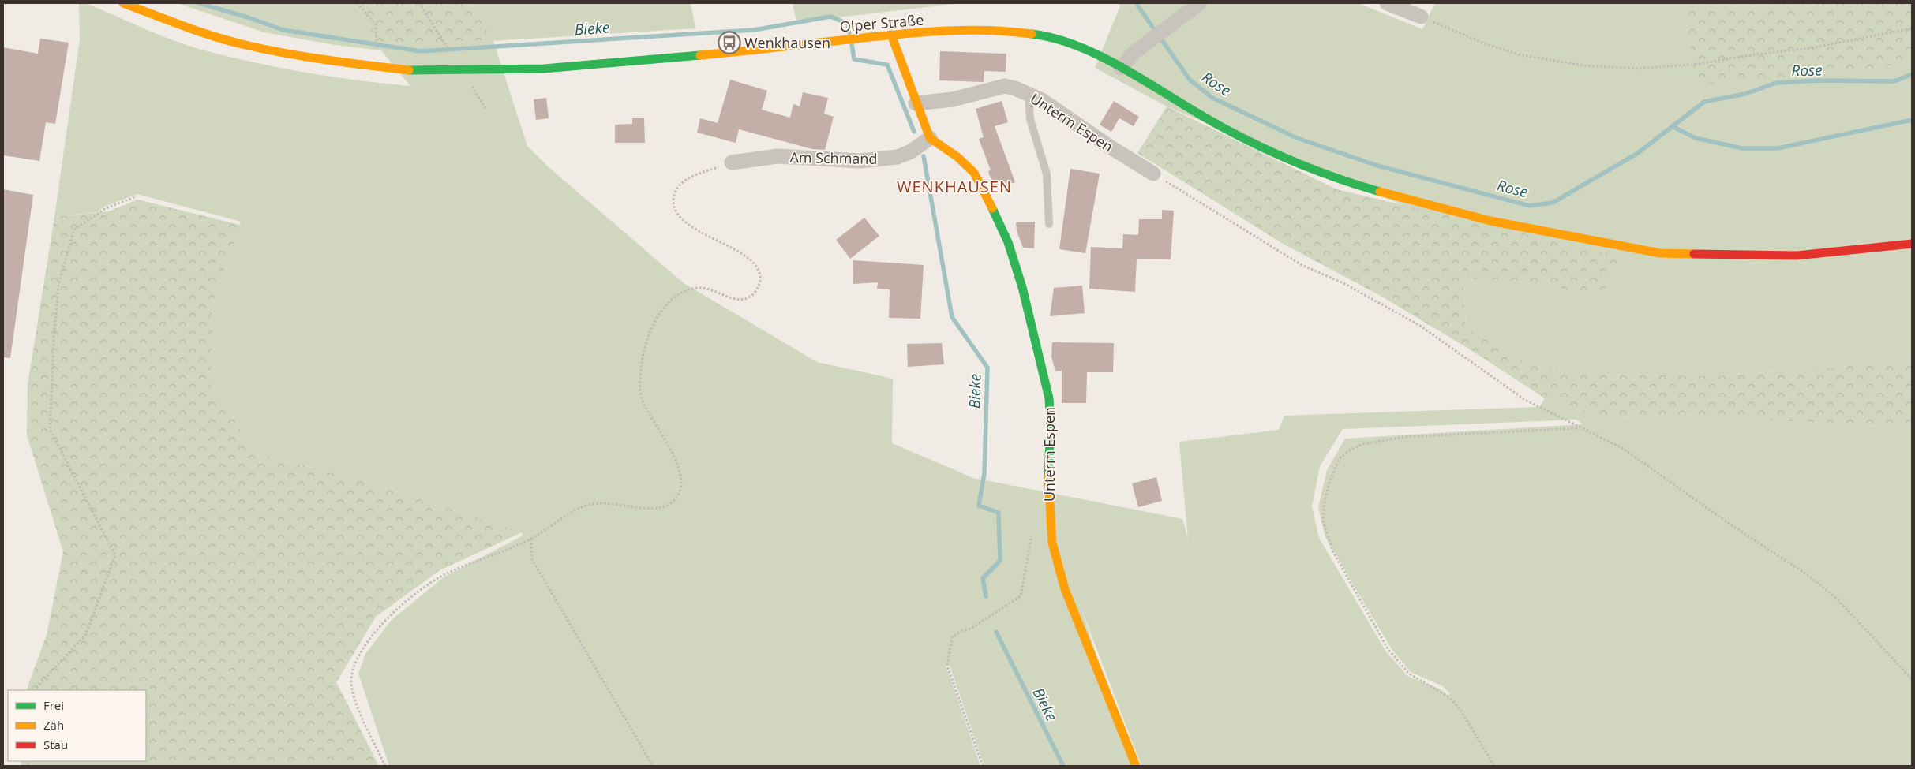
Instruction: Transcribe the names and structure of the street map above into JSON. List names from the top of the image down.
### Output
{
  "streets": {
    "main road": ["Olper Straße", "Unterm Espen"],
    "street": ["Am Schmand"]
  },
  "crossings": [
    ["Unterm Espen", "Am Schmand"]
  ],
  "districts": ["WENKHAUSEN"],
  "water": ["Bieke", "Rose"],
  "places": {
    "bus stop": ["Wenkhausen"]
  },
  "legend": ["Frei", "Zäh", "Stau"]
}
